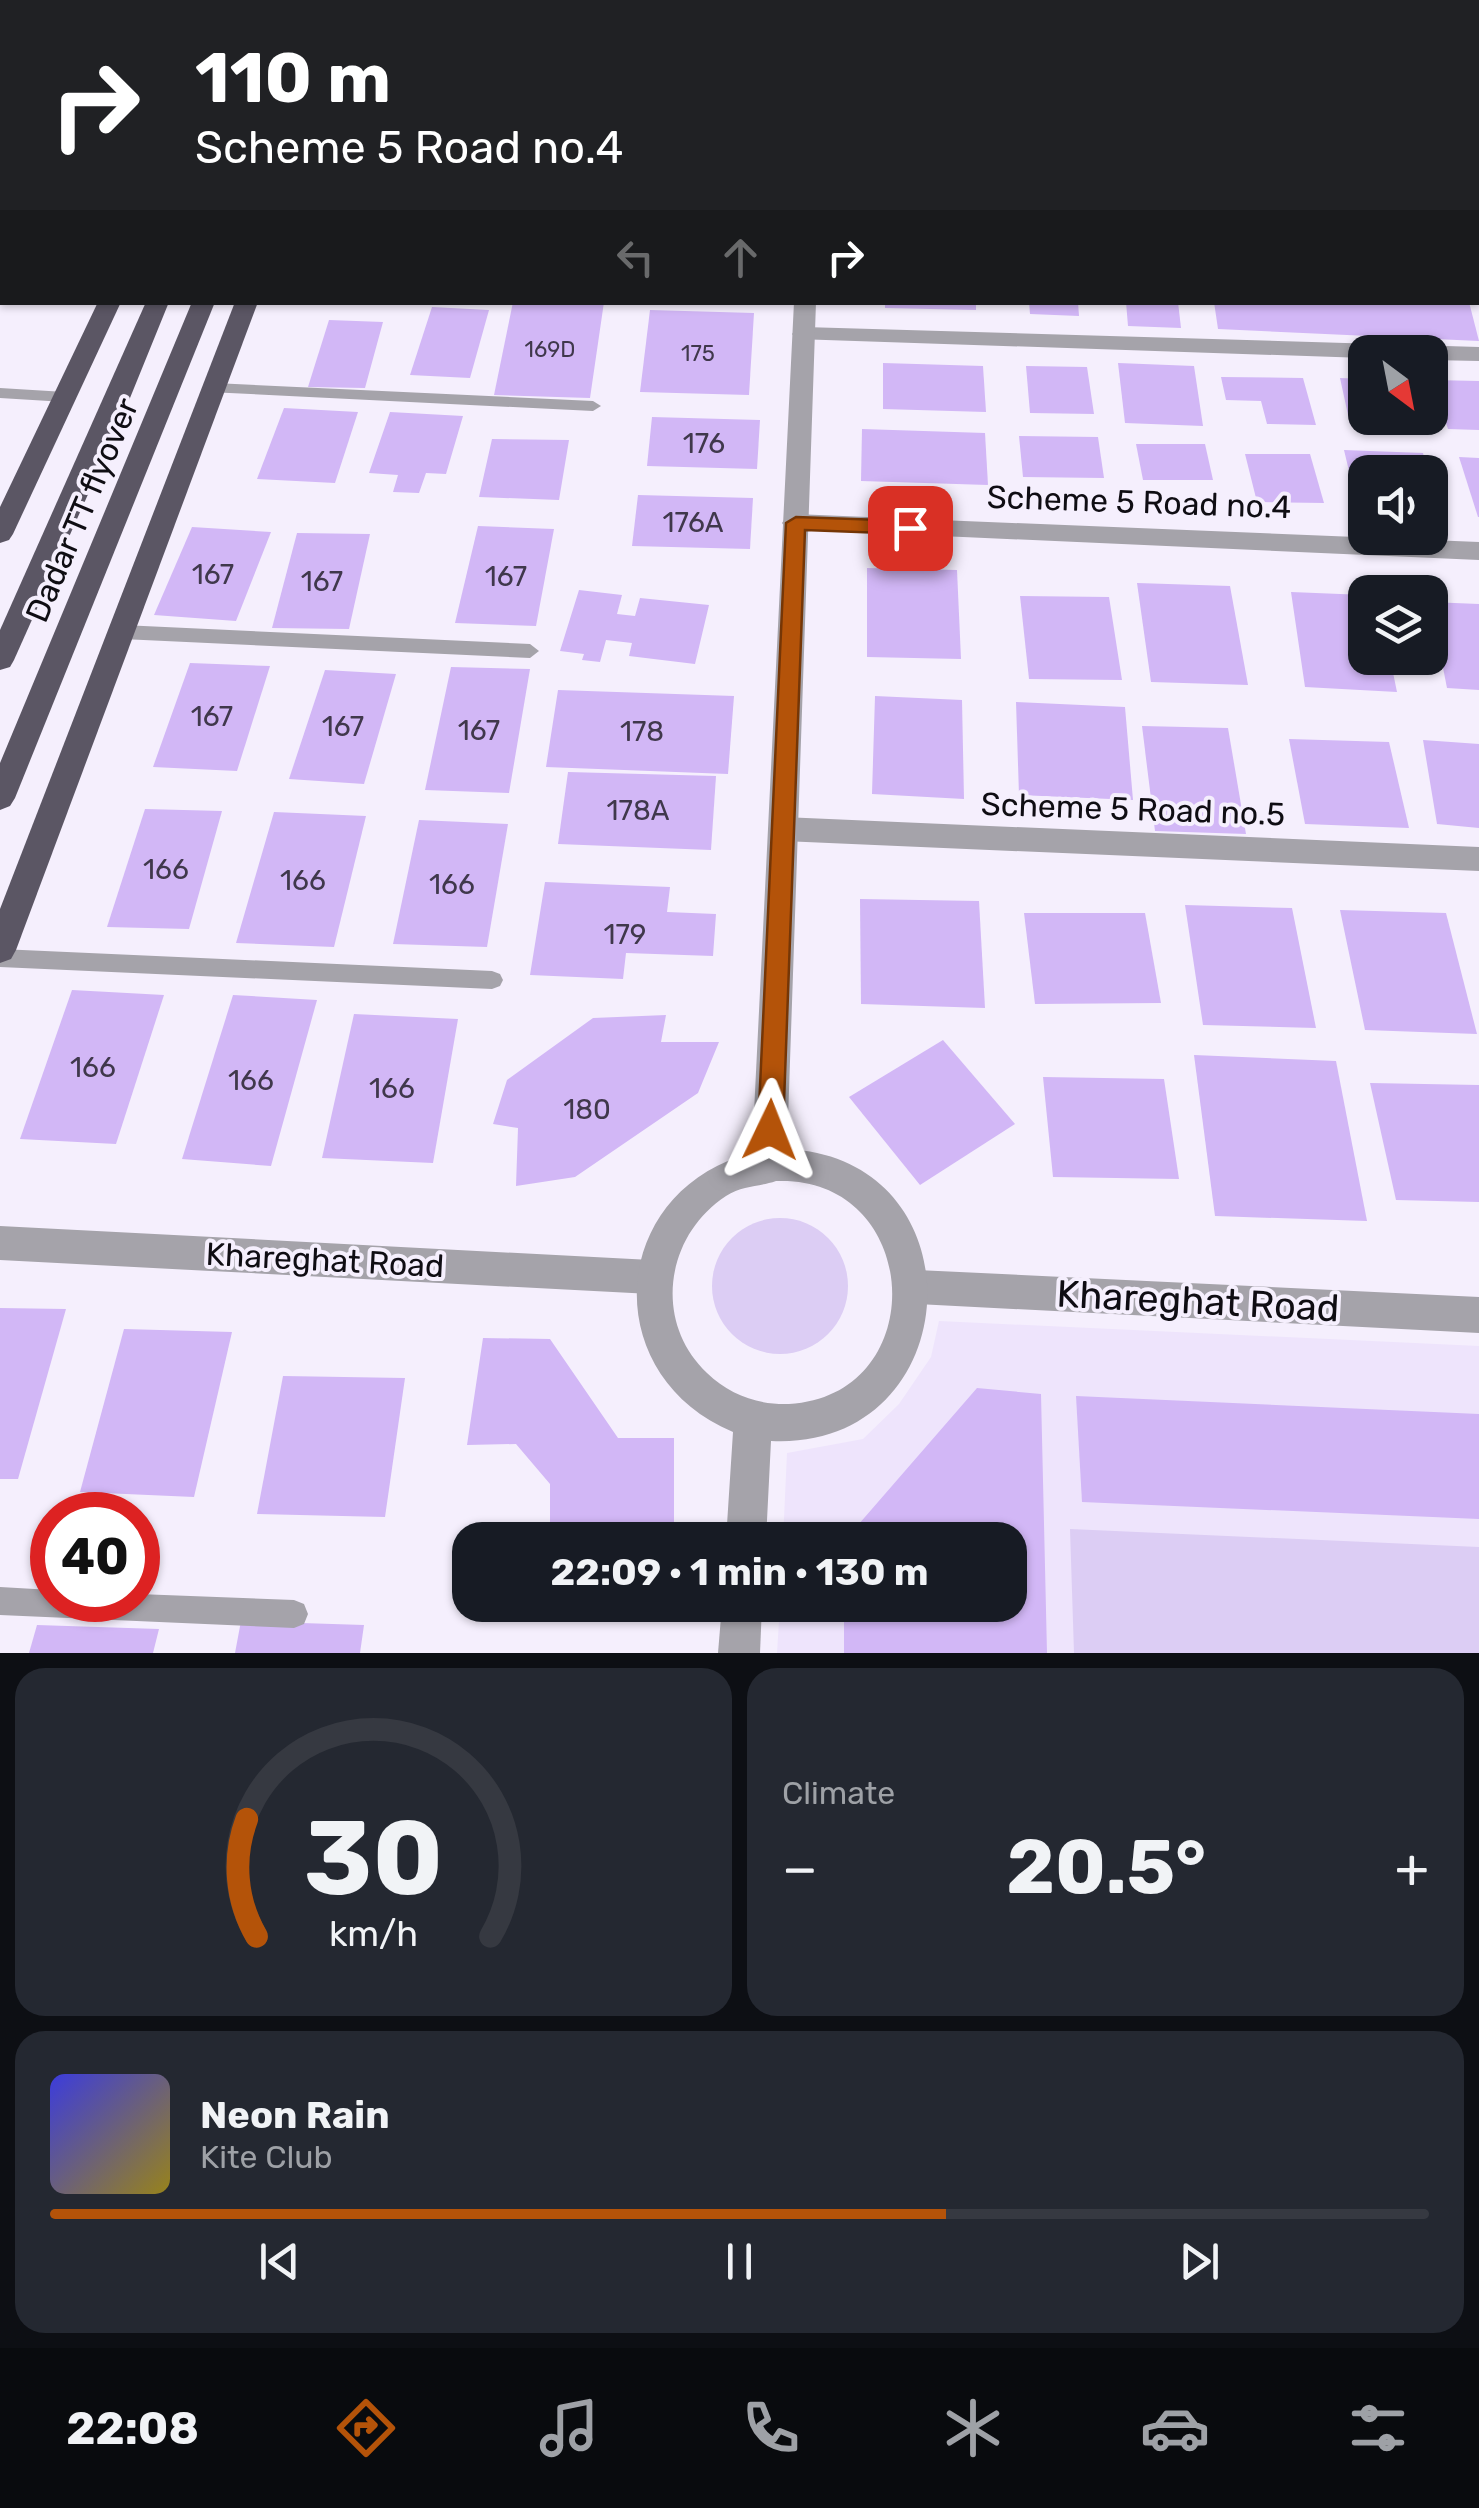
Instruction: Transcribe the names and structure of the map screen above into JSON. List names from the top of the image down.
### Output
{
  "streets": {
    "highway": ["Dadar TT flyover"],
    "street": ["Scheme 5 Road no.4", "Scheme 5 Road no.5", "Khareghat Road"]
  },
  "house_numbers": [
    "169D",
    "175",
    "176",
    "176A",
    "167",
    "167",
    "167",
    "167",
    "167",
    "167",
    "178",
    "178A",
    "166",
    "166",
    "166",
    "179",
    "166",
    "166",
    "166",
    "180"
  ],
  "north": "bottom right",
  "page": {
    "turn": ["110 m", "Scheme 5 Road no.4"],
    "limit": "40",
    "trip": "22:09 · 1 min · 130 m",
    "tile": "Climate",
    "heat": ["−", "20.5°", "+"],
    "song": ["Neon Rain", "Kite Club"],
    "tabs": "22:08",
    "gauge": ["30", "km/h"]
  }
}
